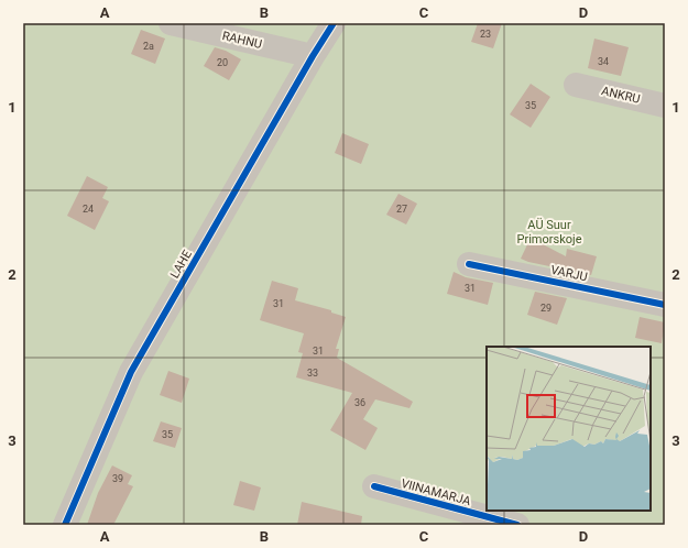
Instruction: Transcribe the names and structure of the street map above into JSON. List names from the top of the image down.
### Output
{
  "streets": {
    "street": [
      "RAHNU",
      "ANKRU",
      "LAHE",
      "VARJU",
      "VIINAMARJA"
    ]
  },
  "crossings": [
    ["RAHNU", "LAHE"]
  ],
  "parks": ["AÜ Suur Primorskoje"],
  "house_numbers": [
    "23",
    "2a",
    "34",
    "20",
    "35",
    "24",
    "27",
    "31",
    "31",
    "29",
    "31",
    "33",
    "36",
    "35",
    "39"
  ],
  "grid": {
    "columns": [
      "A",
      "B",
      "C",
      "D"
    ],
    "rows": ["1", "2", "3"]
  }
}
